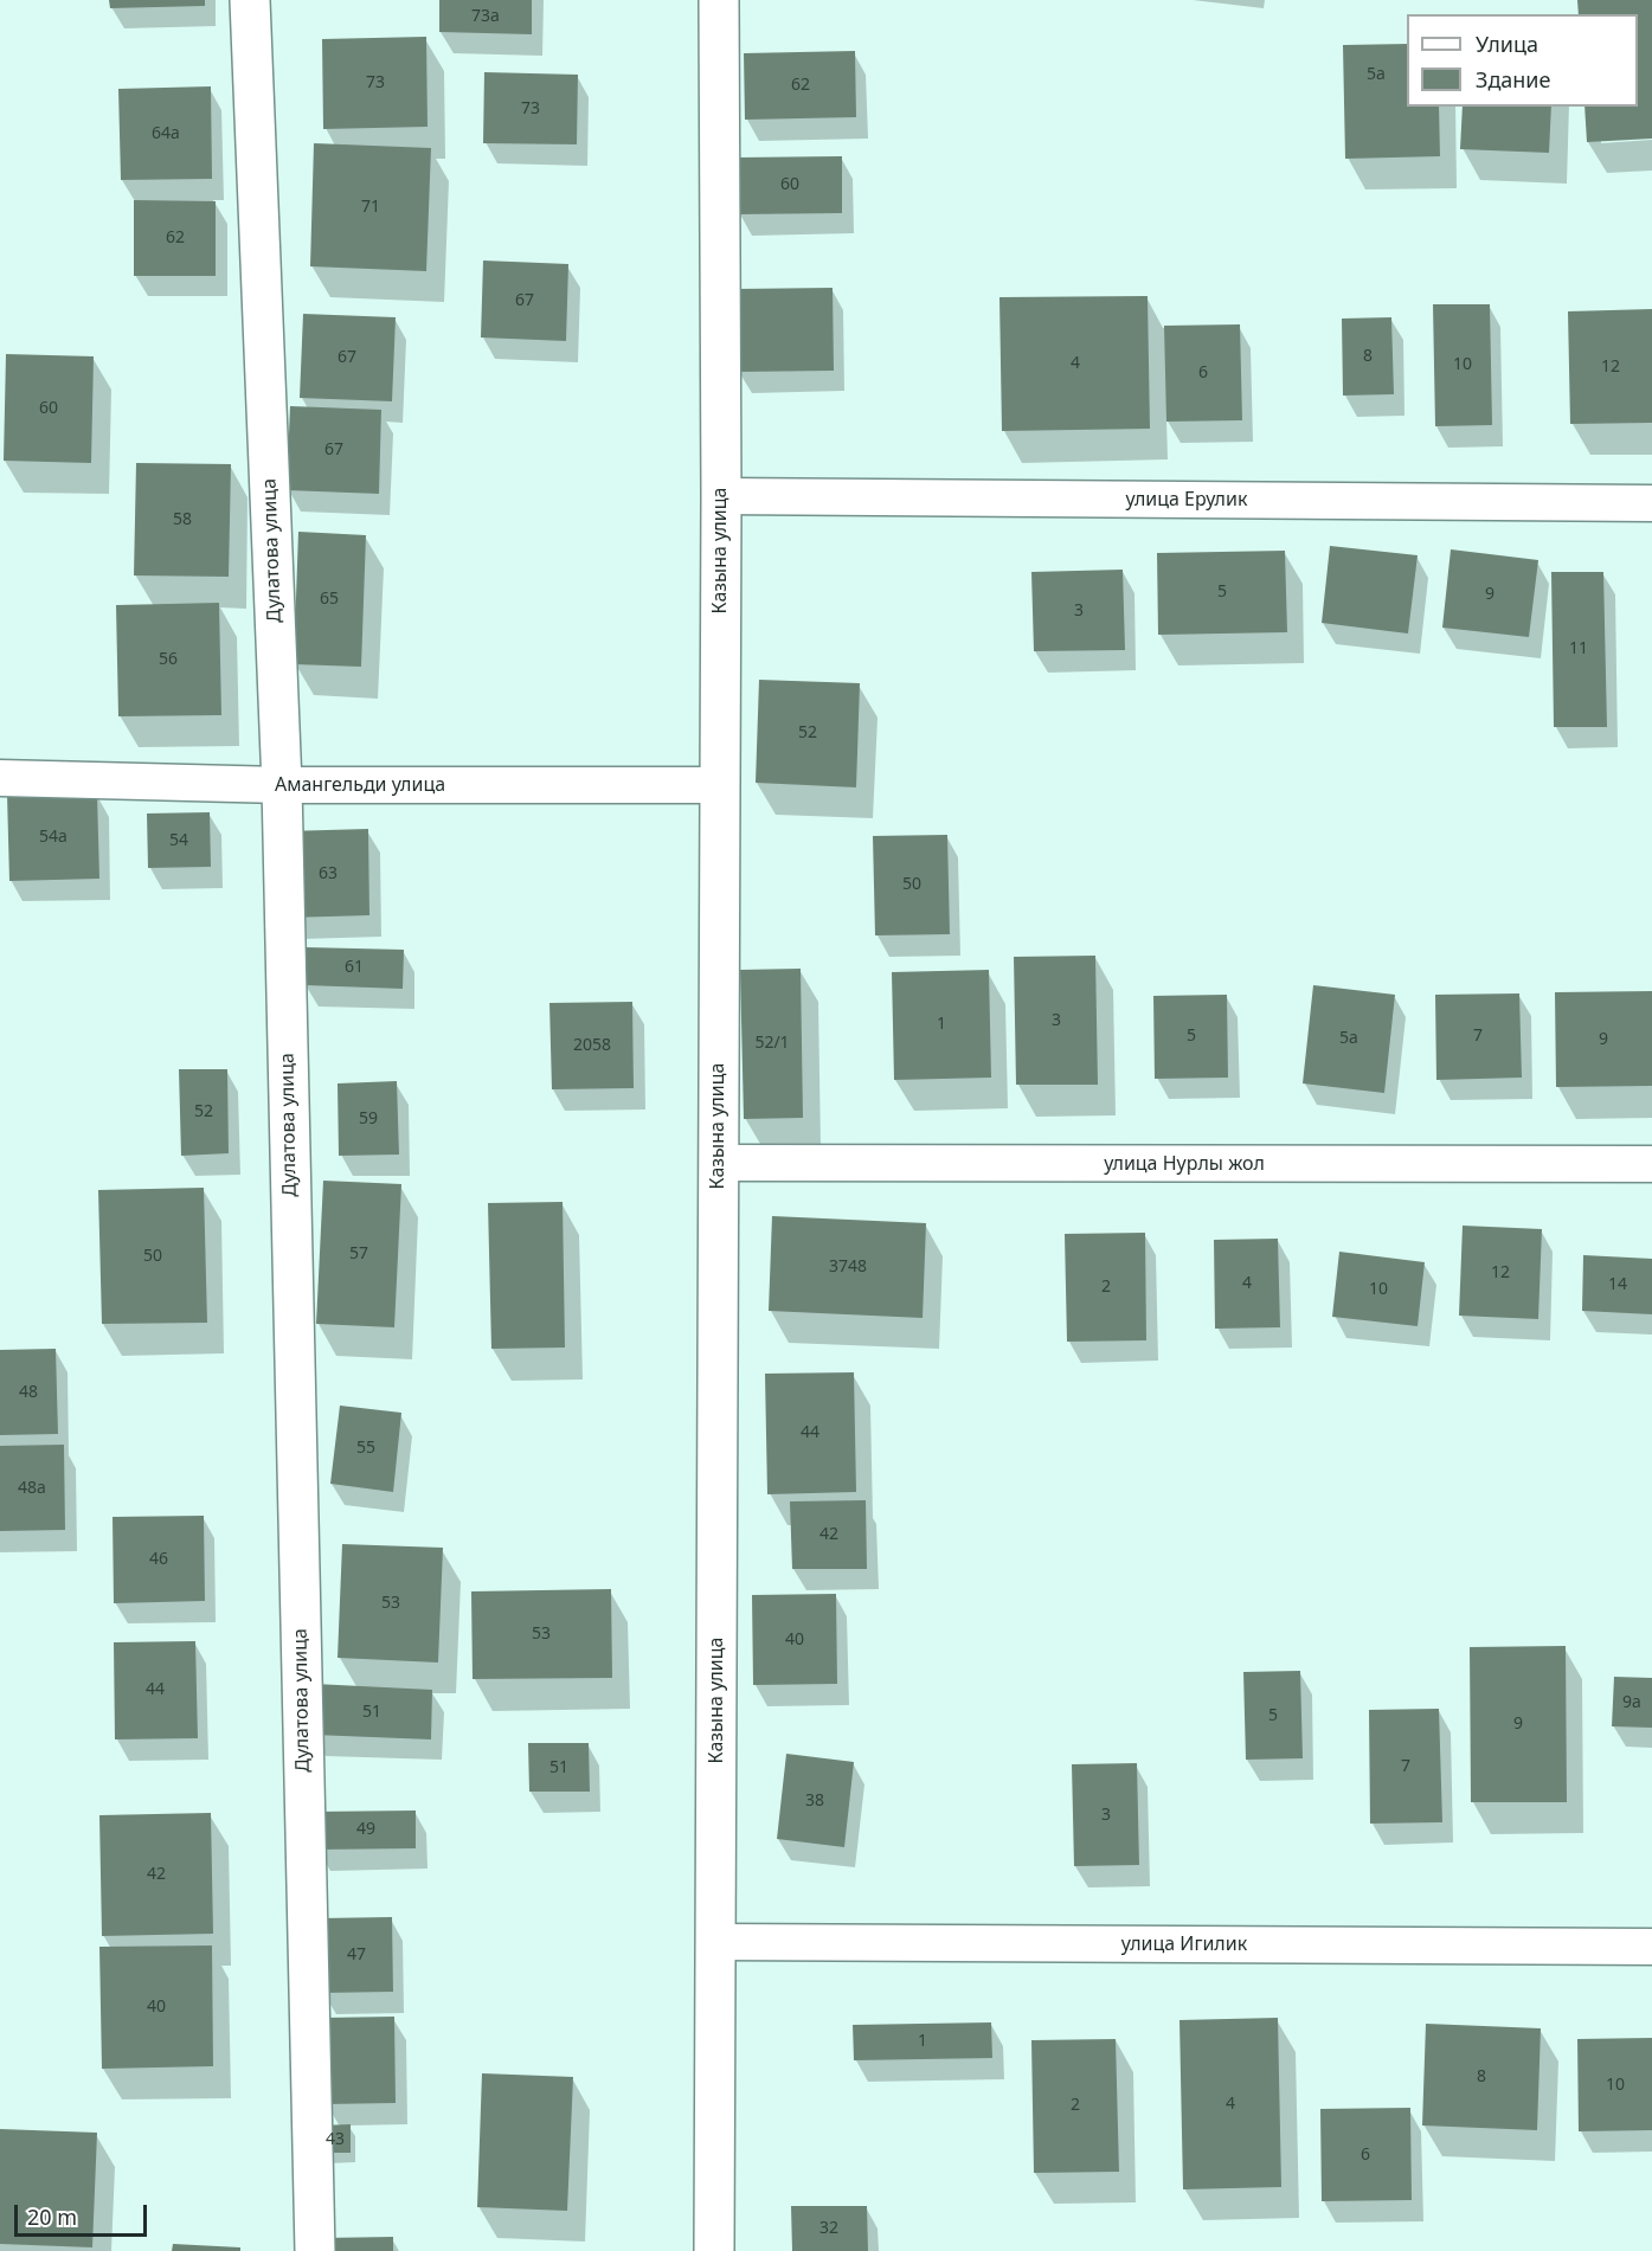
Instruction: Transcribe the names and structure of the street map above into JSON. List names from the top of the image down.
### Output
{
  "streets": {
    "street": [
      "улица Ерулик",
      "Дулатова улица",
      "Казына улица",
      "Амангельди улица",
      "улица Нурлы жол",
      "улица Игилик"
    ]
  },
  "crossings": [
    ["улица Ерулик", "Казына улица"],
    ["Дулатова улица", "Амангельди улица"],
    ["Казына улица", "Амангельди улица"],
    ["Казына улица", "улица Нурлы жол"],
    ["Казына улица", "улица Игилик"]
  ],
  "house_numbers": [
    "73а",
    "5а",
    "73",
    "62",
    "73",
    "64а",
    "60",
    "71",
    "62",
    "67",
    "8",
    "67",
    "4",
    "10",
    "12",
    "6",
    "60",
    "67",
    "58",
    "5",
    "9",
    "65",
    "3",
    "11",
    "56",
    "52",
    "54а",
    "54",
    "63",
    "50",
    "61",
    "3",
    "1",
    "5",
    "7",
    "5а",
    "9",
    "52/1",
    "2058",
    "52",
    "59",
    "57",
    "50",
    "3748",
    "12",
    "4",
    "14",
    "2",
    "10",
    "48",
    "44",
    "55",
    "48а",
    "42",
    "46",
    "53",
    "53",
    "40",
    "44",
    "9а",
    "51",
    "5",
    "9",
    "7",
    "51",
    "38",
    "3",
    "49",
    "42",
    "47",
    "40",
    "1",
    "8",
    "10",
    "4",
    "2",
    "43",
    "6",
    "32"
  ],
  "legend": ["Улица", "Здание"],
  "scale_bar": "20 m"
}
